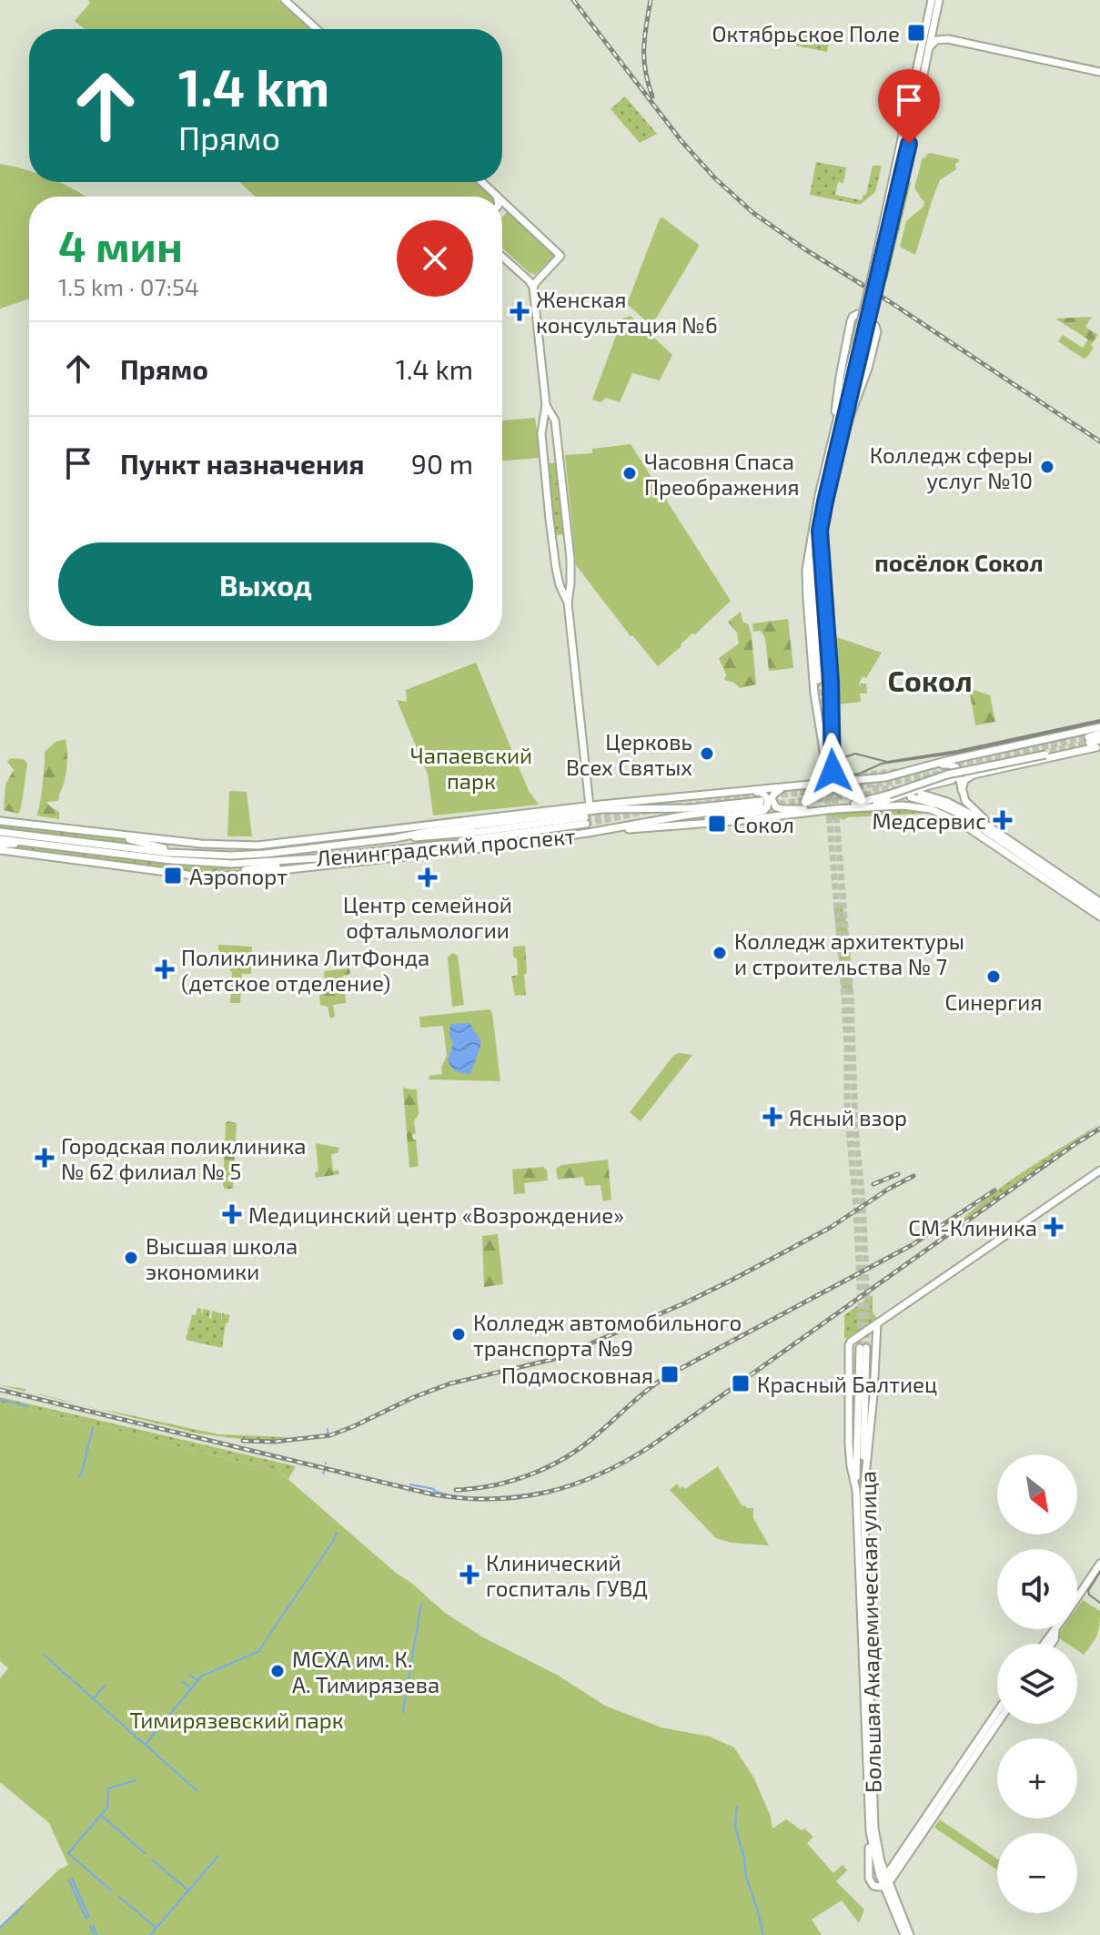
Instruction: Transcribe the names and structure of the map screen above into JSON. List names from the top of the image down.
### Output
{
  "streets": {
    "main road": ["Ленинградский проспект", "Большая Академическая улица"]
  },
  "districts": ["посёлок Сокол", "Сокол"],
  "parks": ["Чапаевский парк", "Тимирязевский парк"],
  "places": {
    "transit": [
      "Октябрьское Поле",
      "Сокол",
      "Аэропорт",
      "Подмосковная",
      "Красный Балтиец"
    ],
    "health": [
      "Женская консультация №6",
      "Медсервис",
      "Центр семейной офтальмологии",
      "Поликлиника ЛитФонда (детское отделение)",
      "Ясный взор",
      "Городская поликлиника № 62 филиал № 5",
      "Медицинский центр «Возрождение»",
      "СМ-Клиника",
      "Клинический госпиталь ГУВД"
    ],
    "other": [
      "Колледж сферы услуг №10",
      "Часовня Спаса Преображения",
      "Церковь Всех Святых",
      "Колледж архитектуры и строительства № 7",
      "Синергия",
      "Высшая школа экономики",
      "Колледж автомобильного транспорта №9",
      "МСХА им. К. А. Тимирязева"
    ]
  },
  "north": "bottom right",
  "page": {
    "turn": ["1.4 km", "Прямо"],
    "heading": ["4 мин", "1.5 km · 07:54"],
    "list": [
      {
        "name": "Прямо",
        "value": "1.4 km"
      },
      {
        "name": "Пункт назначения",
        "value": "90 m"
      }
    ],
    "buttons": "Выход",
    "map_buttons": ["+", "−"]
  }
}
